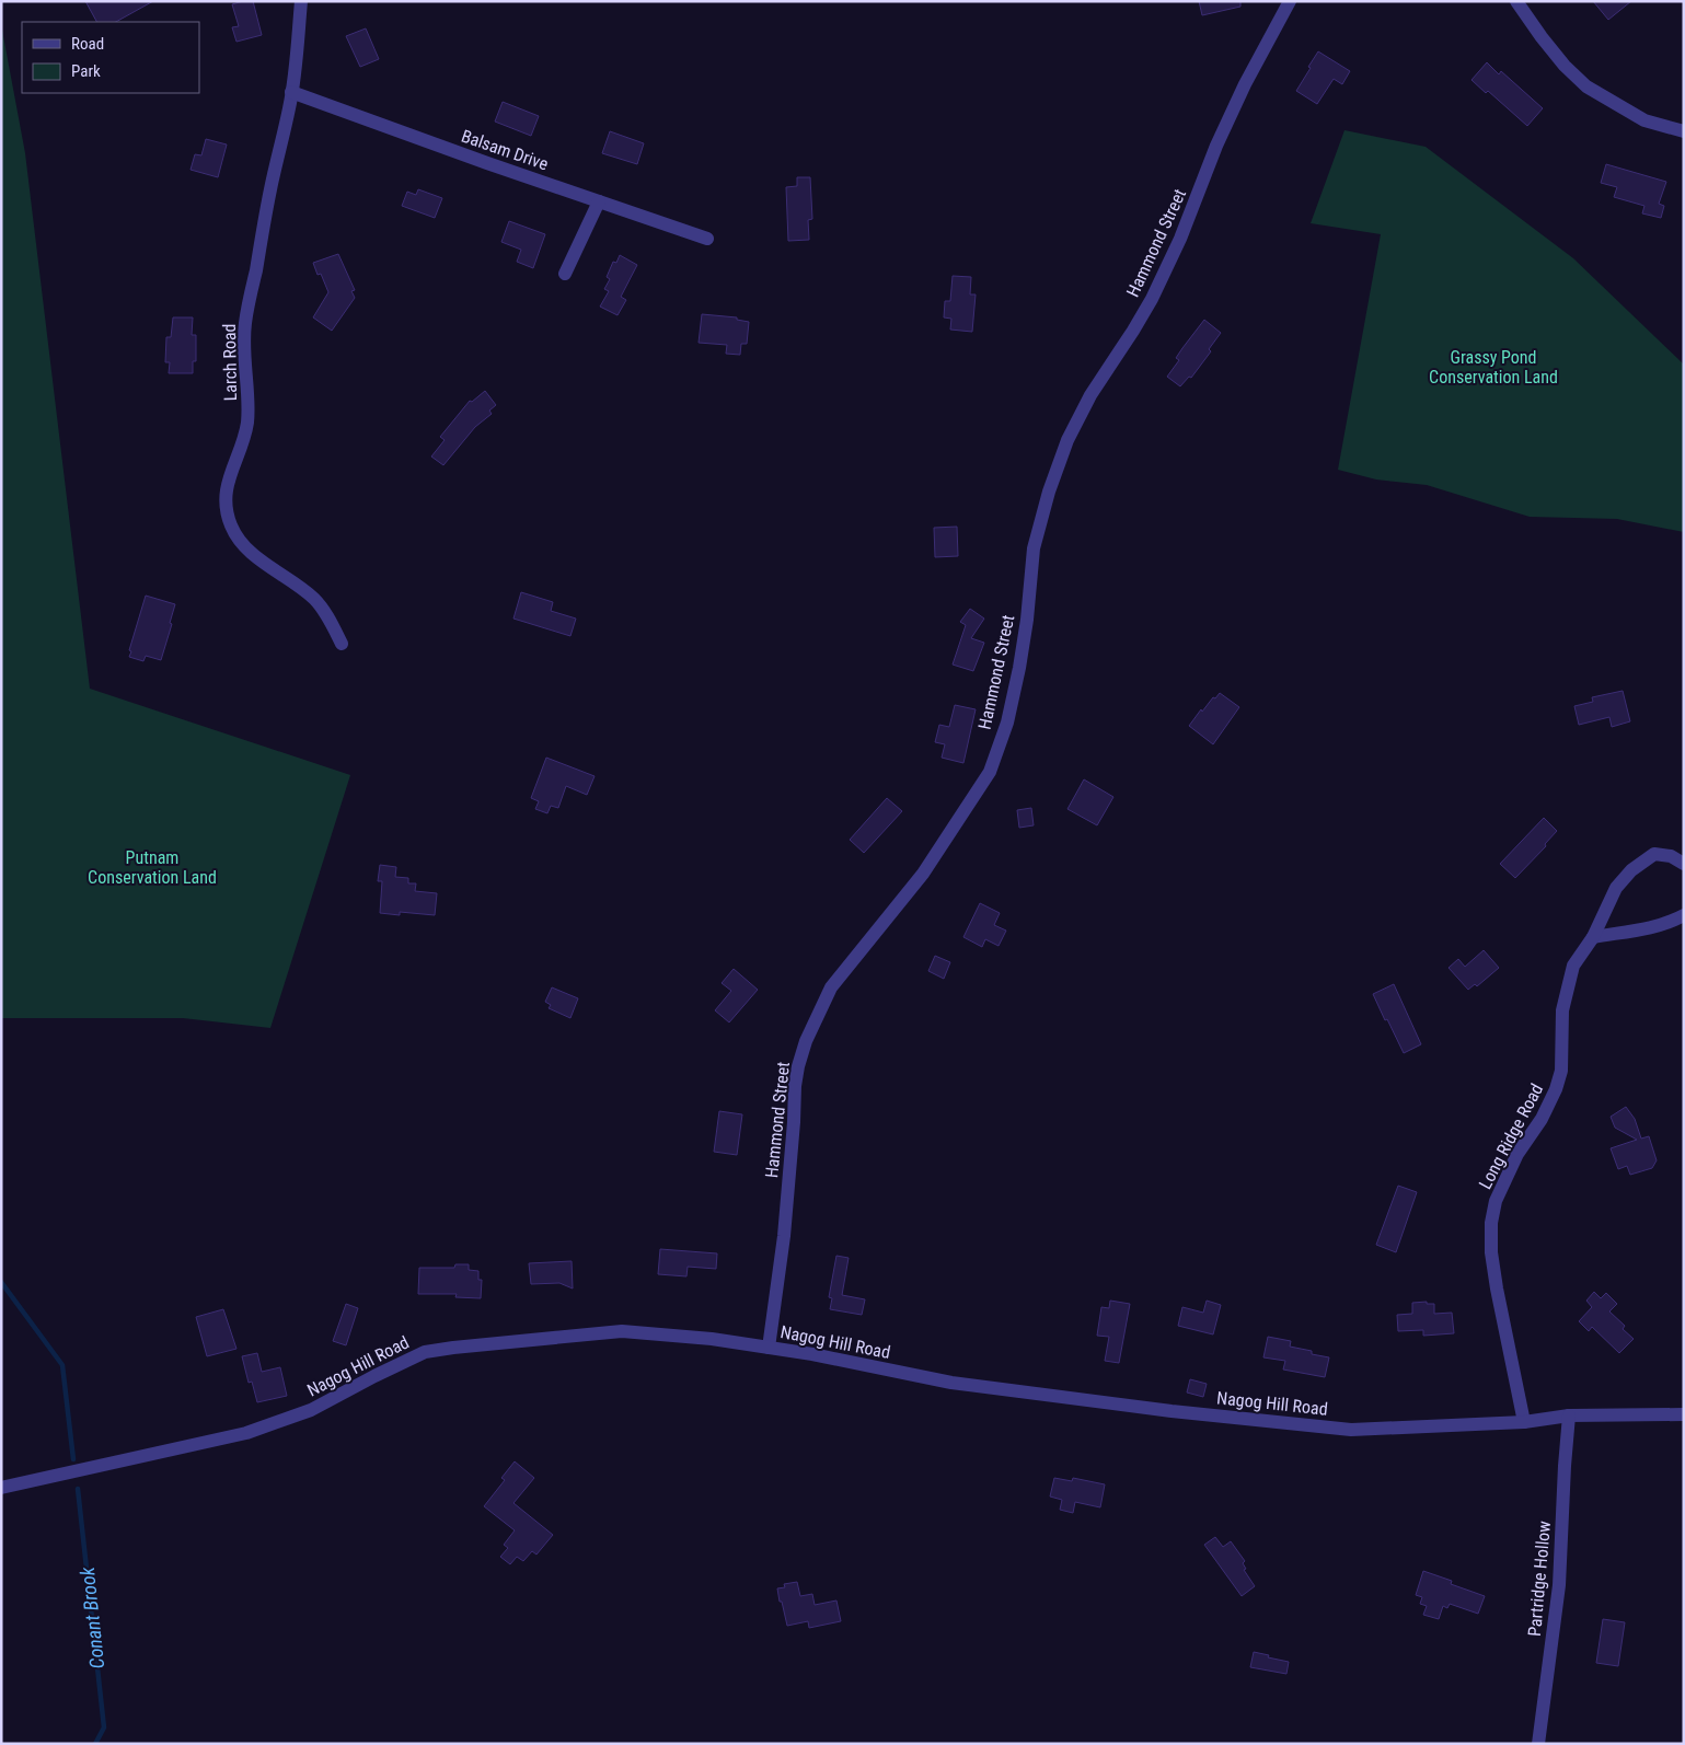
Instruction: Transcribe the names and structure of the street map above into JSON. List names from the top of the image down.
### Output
{
  "streets": {
    "street": [
      "Balsam Drive",
      "Hammond Street",
      "Larch Road",
      "Long Ridge Road",
      "Nagog Hill Road",
      "Partridge Hollow"
    ]
  },
  "crossings": [
    ["Balsam Drive", "Larch Road"],
    ["Hammond Street", "Nagog Hill Road"],
    ["Long Ridge Road", "Nagog Hill Road"],
    ["Nagog Hill Road", "Partridge Hollow"]
  ],
  "water": ["Conant Brook"],
  "parks": ["Grassy Pond Conservation Land", "Putnam Conservation Land"],
  "legend": ["Road", "Park"]
}
